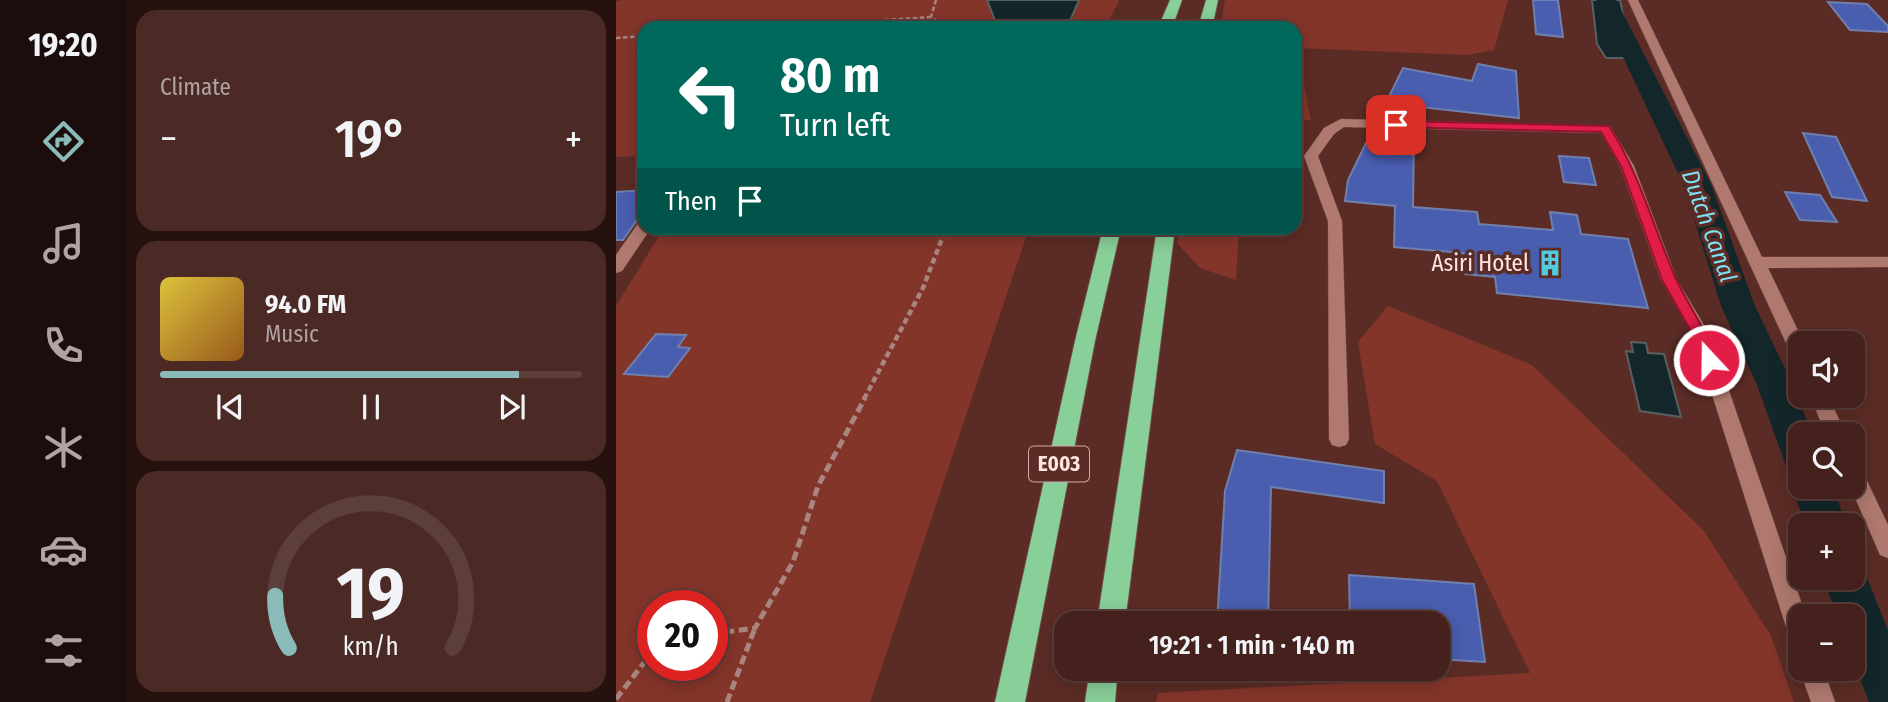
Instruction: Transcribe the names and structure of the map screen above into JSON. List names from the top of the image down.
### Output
{
  "streets": {
    "highway": ["E003"]
  },
  "water": ["Dutch Canal"],
  "places": {
    "building": ["Asiri Hotel"]
  },
  "page": {
    "tabs": "19:20",
    "tile": "Climate",
    "turn": ["80 m", "Turn left"],
    "heat": ["−", "19°", "+"],
    "then": "Then",
    "song": ["94.0 FM", "Music"],
    "map_buttons": ["+", "−"],
    "limit": "20",
    "trip": "19:21 · 1 min · 140 m",
    "gauge": ["19", "km/h"]
  }
}
